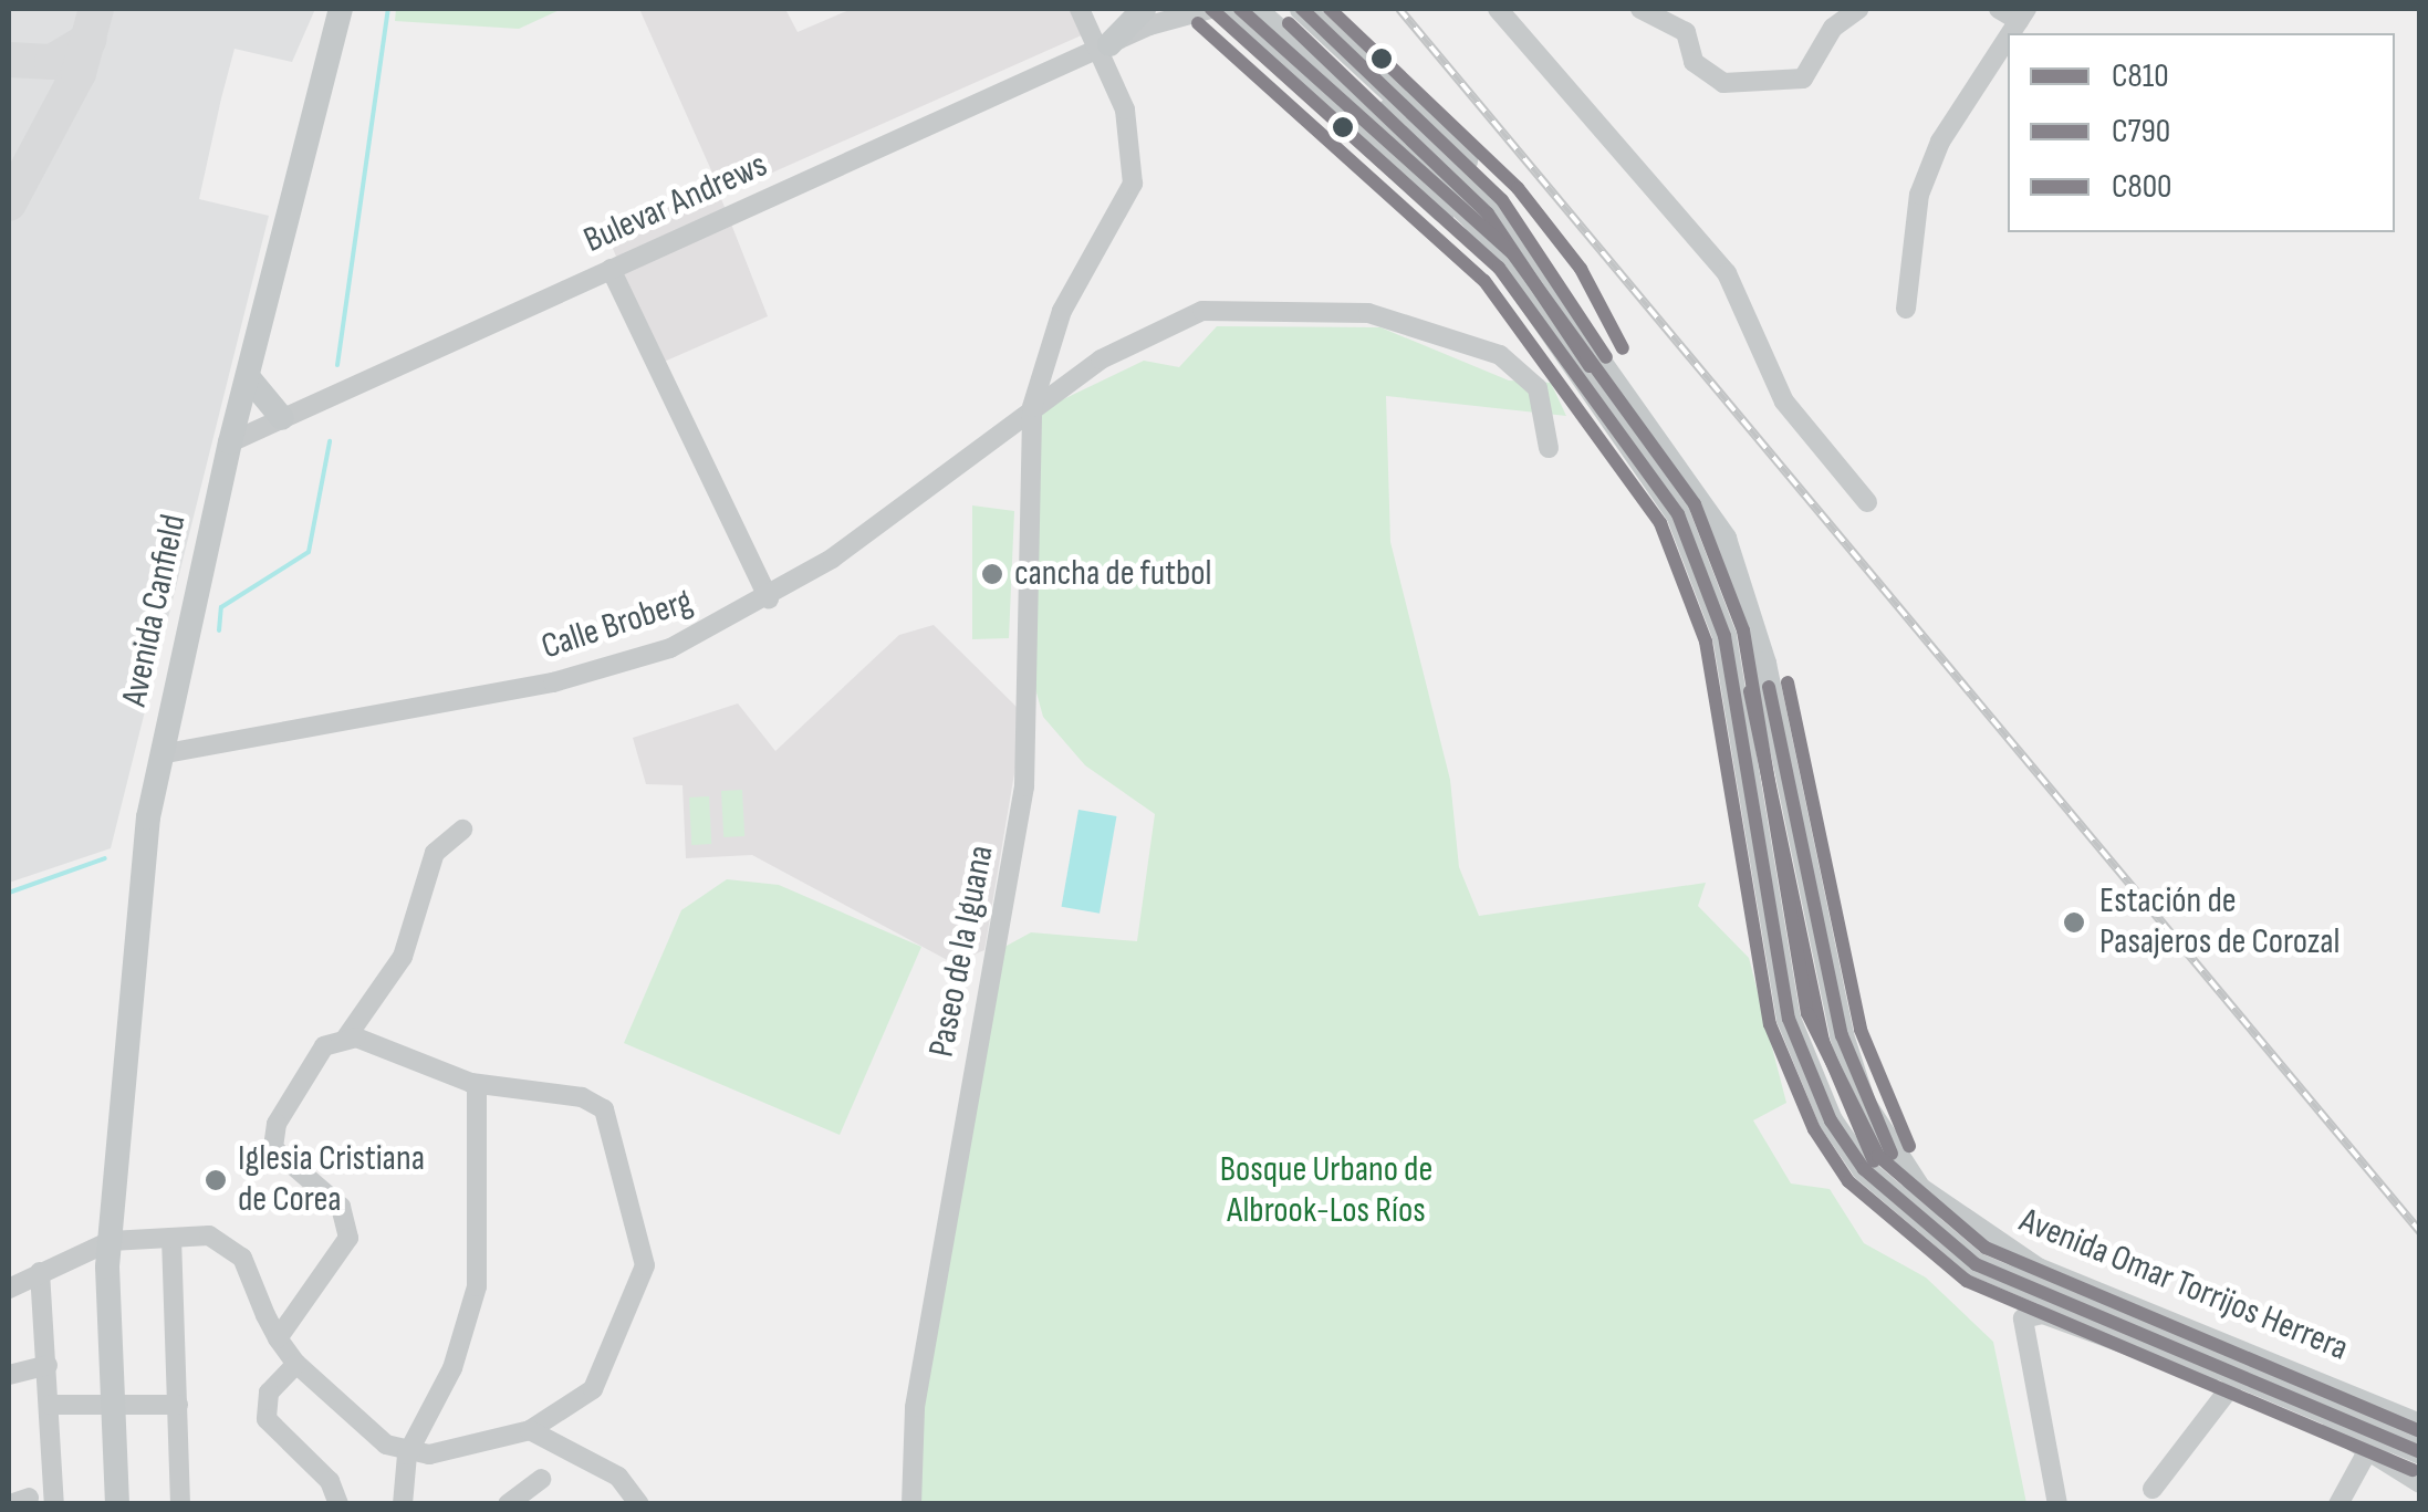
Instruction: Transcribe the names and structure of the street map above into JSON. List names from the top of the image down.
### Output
{
  "streets": {
    "main road": ["Avenida Canfield", "Avenida Omar Torrijos Herrera"],
    "street": ["Bulevar Andrews", "Calle Broberg", "Paseo de la Iguana"]
  },
  "crossings": [
    ["Bulevar Andrews", "Avenida Canfield"],
    ["Bulevar Andrews", "Paseo de la Iguana"],
    ["Avenida Canfield", "Calle Broberg"],
    ["Calle Broberg", "Paseo de la Iguana"]
  ],
  "parks": ["Bosque Urbano de Albrook-Los Ríos"],
  "places": ["cancha de futbol", "Estación de Pasajeros de Corozal", "Iglesia Cristiana de Corea"],
  "lines": ["transit line C810", "transit line C800", "transit line C790"],
  "legend": ["C810", "C790", "C800"]
}
